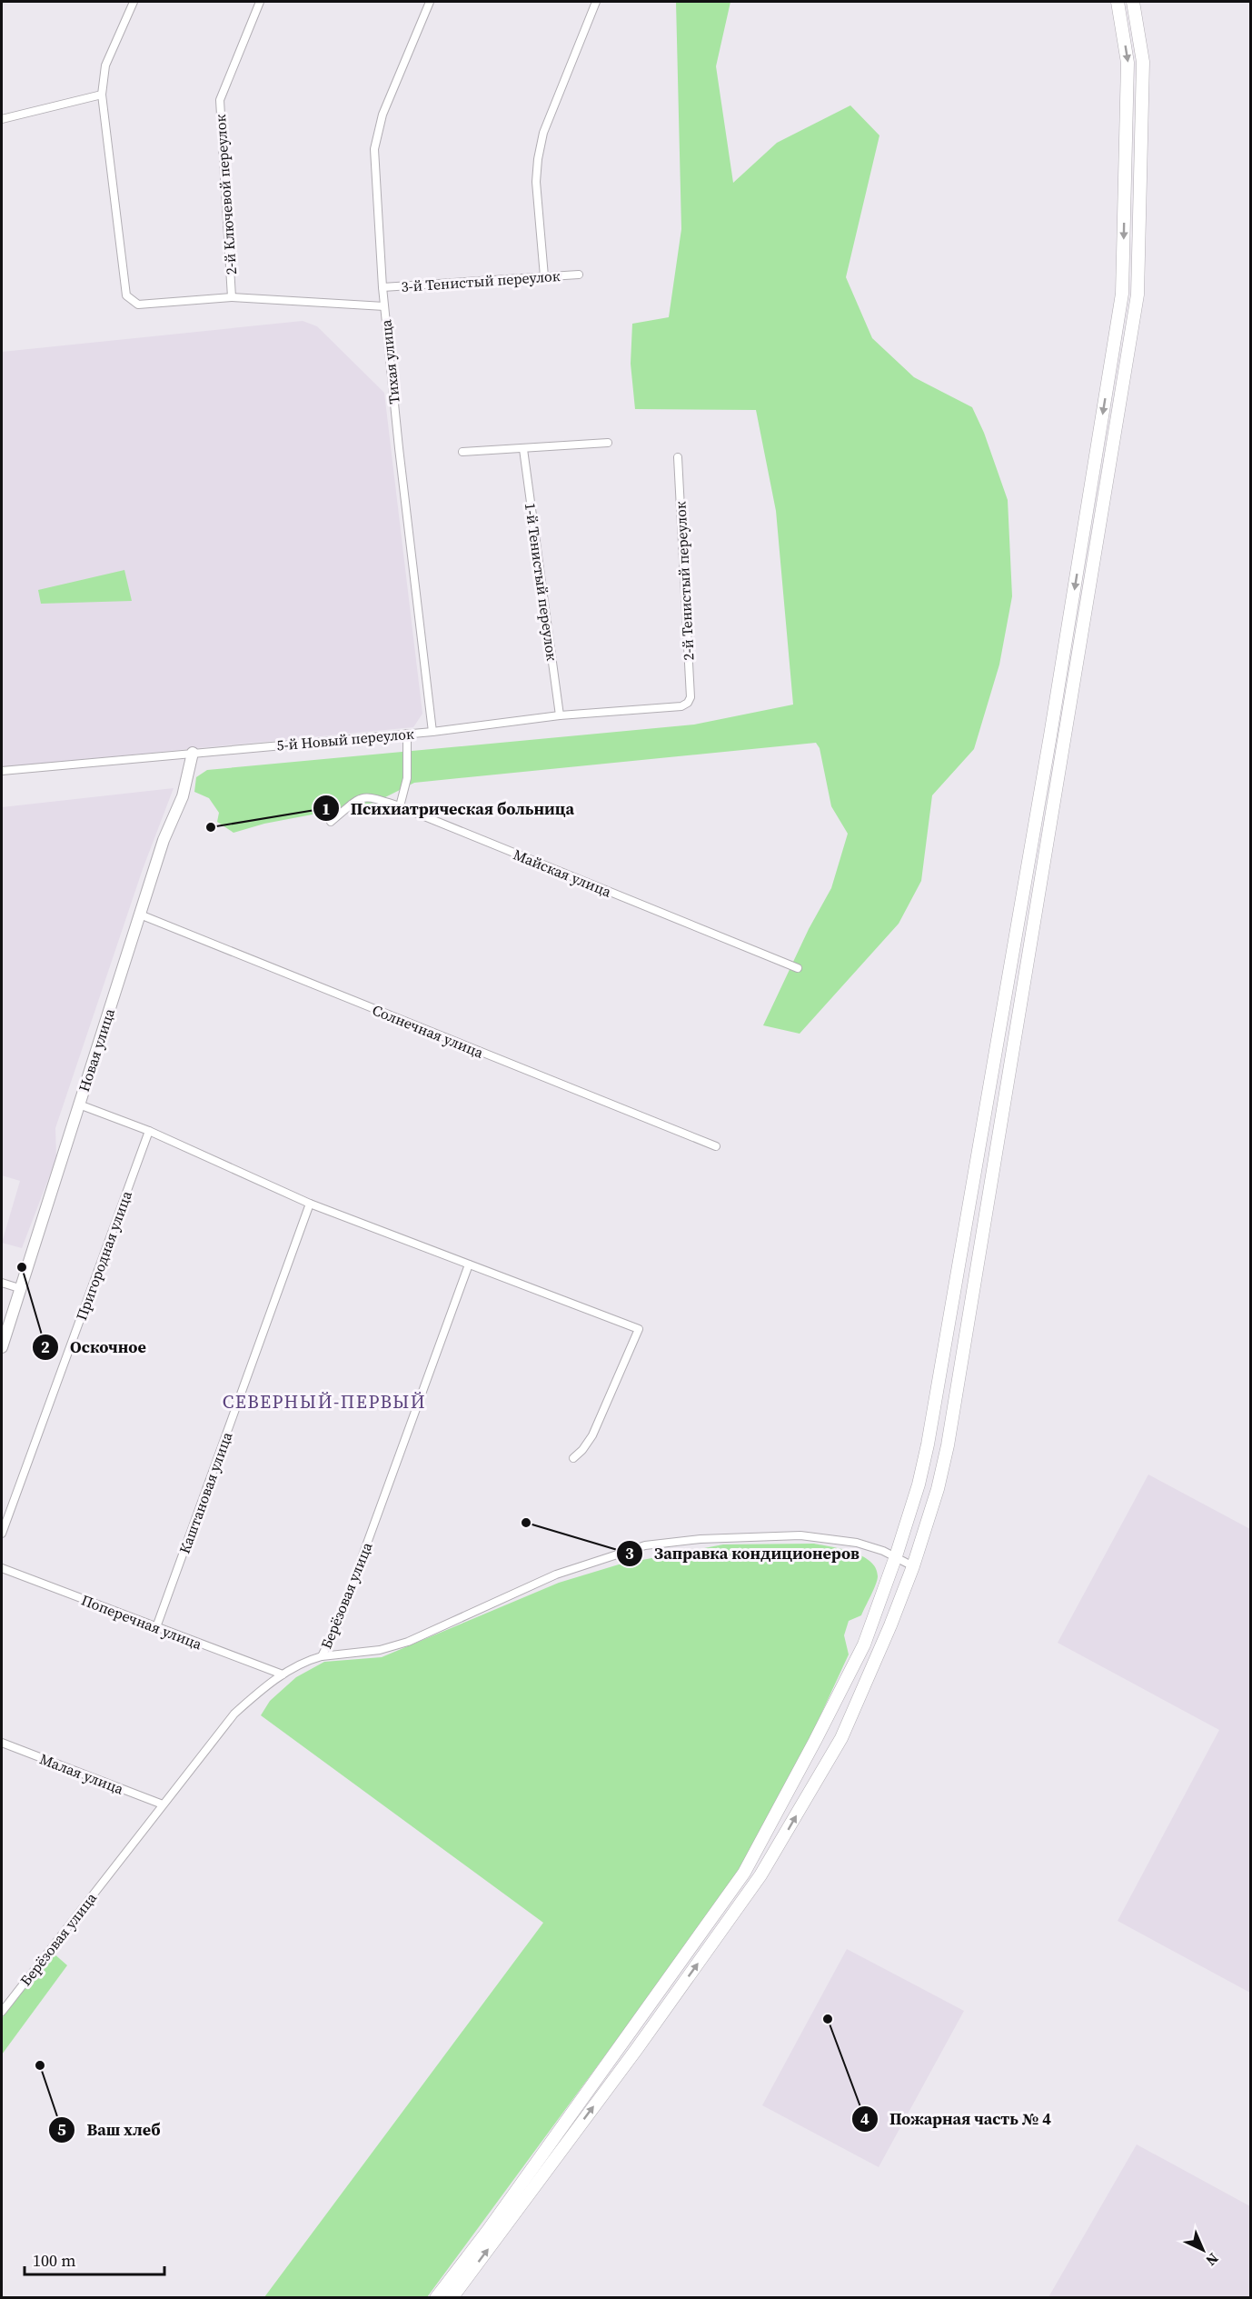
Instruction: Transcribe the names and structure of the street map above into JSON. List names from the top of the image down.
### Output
{
  "streets": {
    "street": [
      "2-й Ключевой переулок",
      "3-й Тенистый переулок",
      "Тихая улица",
      "2-й Тенистый переулок",
      "1-й Тенистый переулок",
      "5-й Новый переулок",
      "Майская улица",
      "Солнечная улица",
      "Новая улица",
      "Пригородная улица",
      "Каштановая улица",
      "Берёзовая улица",
      "Поперечная улица",
      "Малая улица"
    ]
  },
  "crossings": [
    ["3-й Тенистый переулок", "Тихая улица"],
    ["Тихая улица", "5-й Новый переулок"],
    ["2-й Тенистый переулок", "5-й Новый переулок"],
    ["1-й Тенистый переулок", "5-й Новый переулок"],
    ["5-й Новый переулок", "Новая улица"],
    ["Солнечная улица", "Новая улица"],
    ["Каштановая улица", "Поперечная улица"],
    ["Берёзовая улица", "Поперечная улица"],
    ["Берёзовая улица", "Малая улица"]
  ],
  "districts": ["СЕВЕРНЫЙ-ПЕРВЫЙ"],
  "places": [
    "Психиатрическая больница",
    "Оскочное",
    "Заправка кондиционеров",
    "Пожарная часть № 4",
    "Ваш хлеб"
  ],
  "scale_bar": "100 m",
  "north": "bottom right"
}
